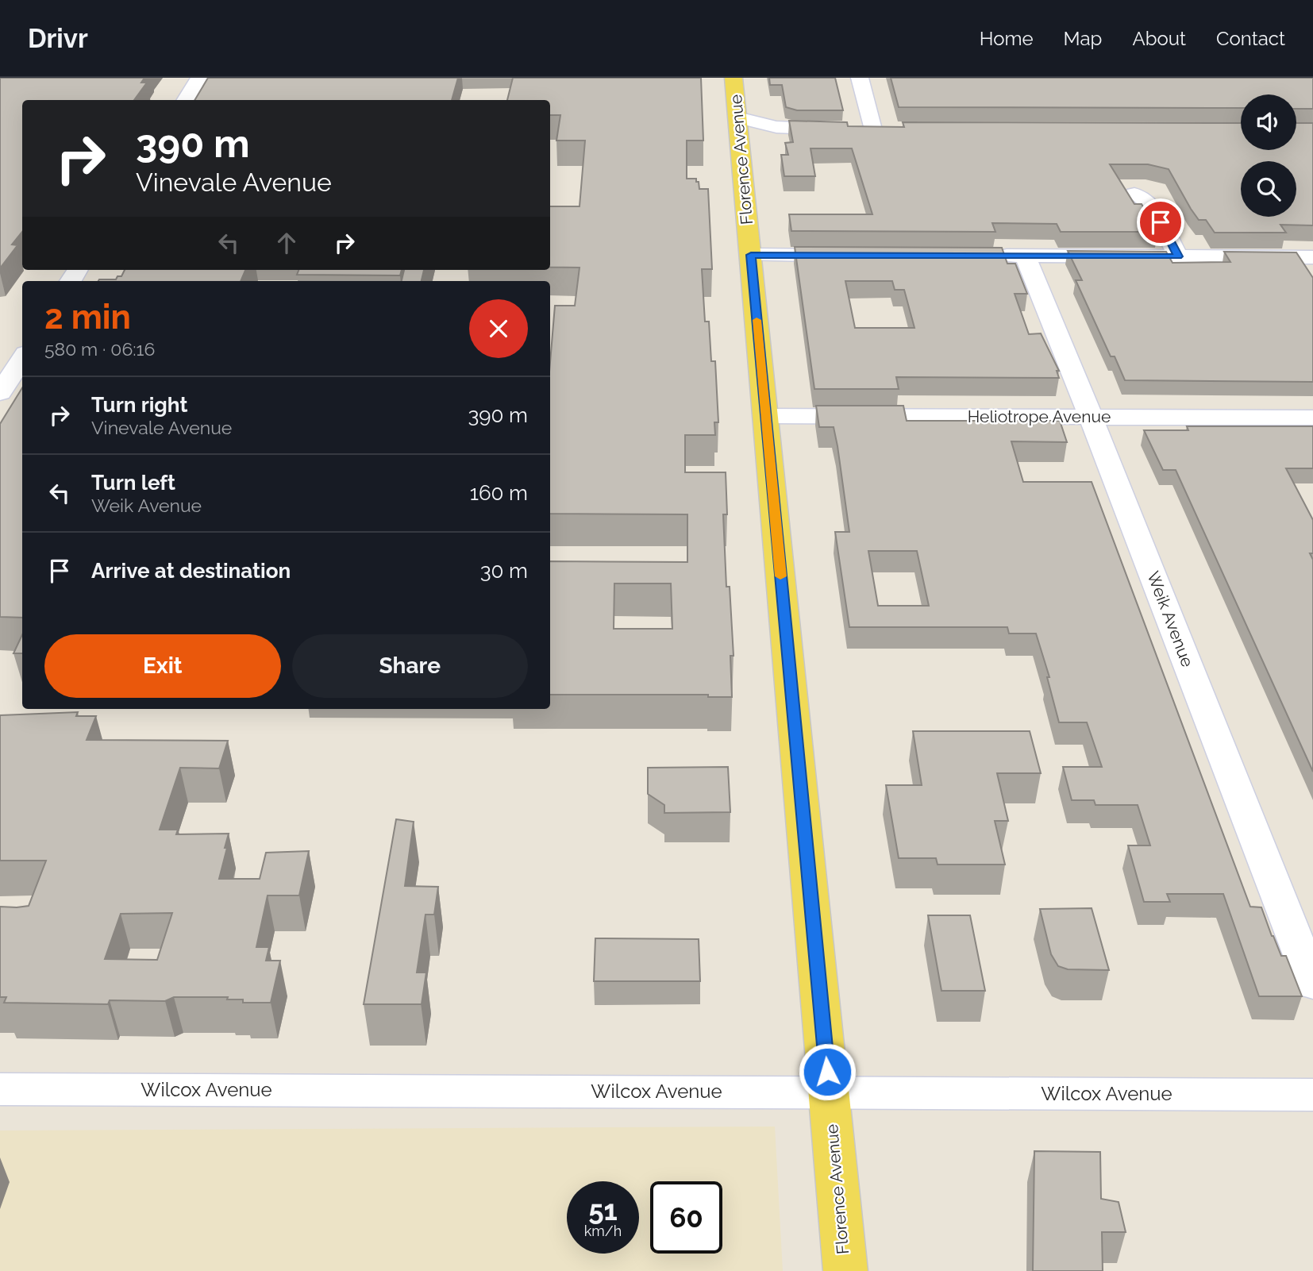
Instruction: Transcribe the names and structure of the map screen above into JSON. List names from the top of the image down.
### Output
{
  "streets": {
    "main road": ["Florence Avenue"],
    "street": ["Heliotrope Avenue", "Weik Avenue", "Wilcox Avenue"]
  },
  "crossings": [
    ["Florence Avenue", "Heliotrope Avenue"],
    ["Florence Avenue", "Wilcox Avenue"],
    ["Heliotrope Avenue", "Weik Avenue"]
  ],
  "page": {
    "header": "Drivr",
    "nav": [
      "Home",
      "Map",
      "About",
      "Contact"
    ],
    "turn": ["390 m", "Vinevale Avenue"],
    "heading": ["2 min", "580 m · 06:16"],
    "list": [
      {
        "name": "Turn right",
        "note": "Vinevale Avenue",
        "value": "390 m"
      },
      {
        "name": "Turn left",
        "note": "Weik Avenue",
        "value": "160 m"
      },
      {
        "name": "Arrive at destination",
        "value": "30 m"
      }
    ],
    "buttons": ["Exit", "Share"],
    "speed": "51 km/h",
    "limit": "60"
  }
}
